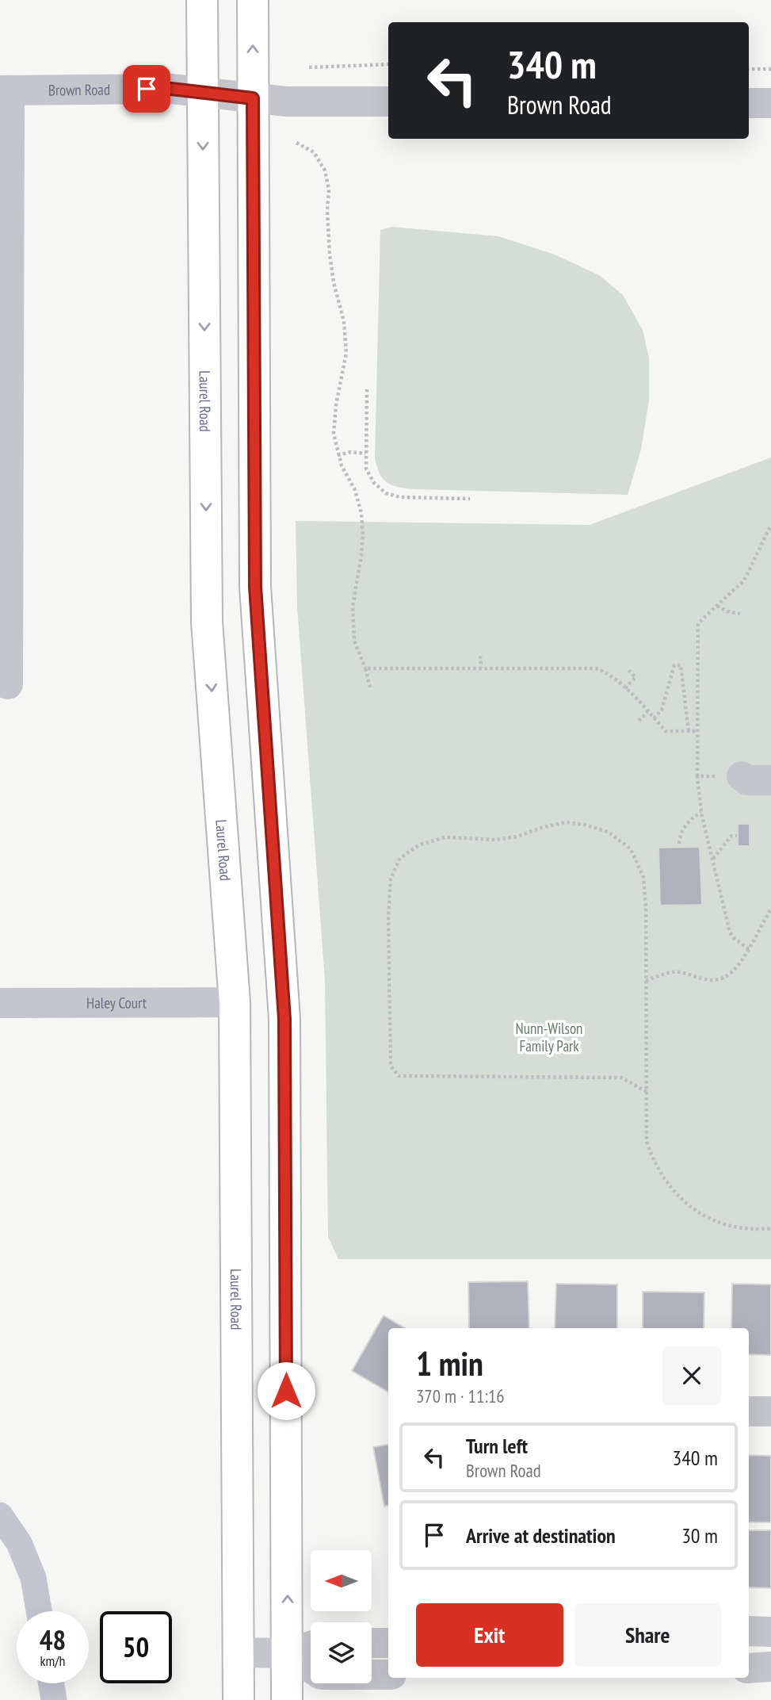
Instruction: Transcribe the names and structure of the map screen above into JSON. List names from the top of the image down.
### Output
{
  "streets": {
    "main road": ["Laurel Road"],
    "street": ["Brown Road", "Haley Court"]
  },
  "crossings": [
    ["Brown Road", "Laurel Road"],
    ["Laurel Road", "Haley Court"]
  ],
  "parks": ["Nunn-Wilson Family Park"],
  "north": "left",
  "page": {
    "turn": ["340 m", "Brown Road"],
    "heading": ["1 min", "370 m · 11:16"],
    "list": [
      {
        "name": "Turn left",
        "note": "Brown Road",
        "value": "340 m"
      },
      {
        "name": "Arrive at destination",
        "value": "30 m"
      }
    ],
    "buttons": ["Exit", "Share"],
    "speed": "48 km/h",
    "limit": "50"
  }
}
